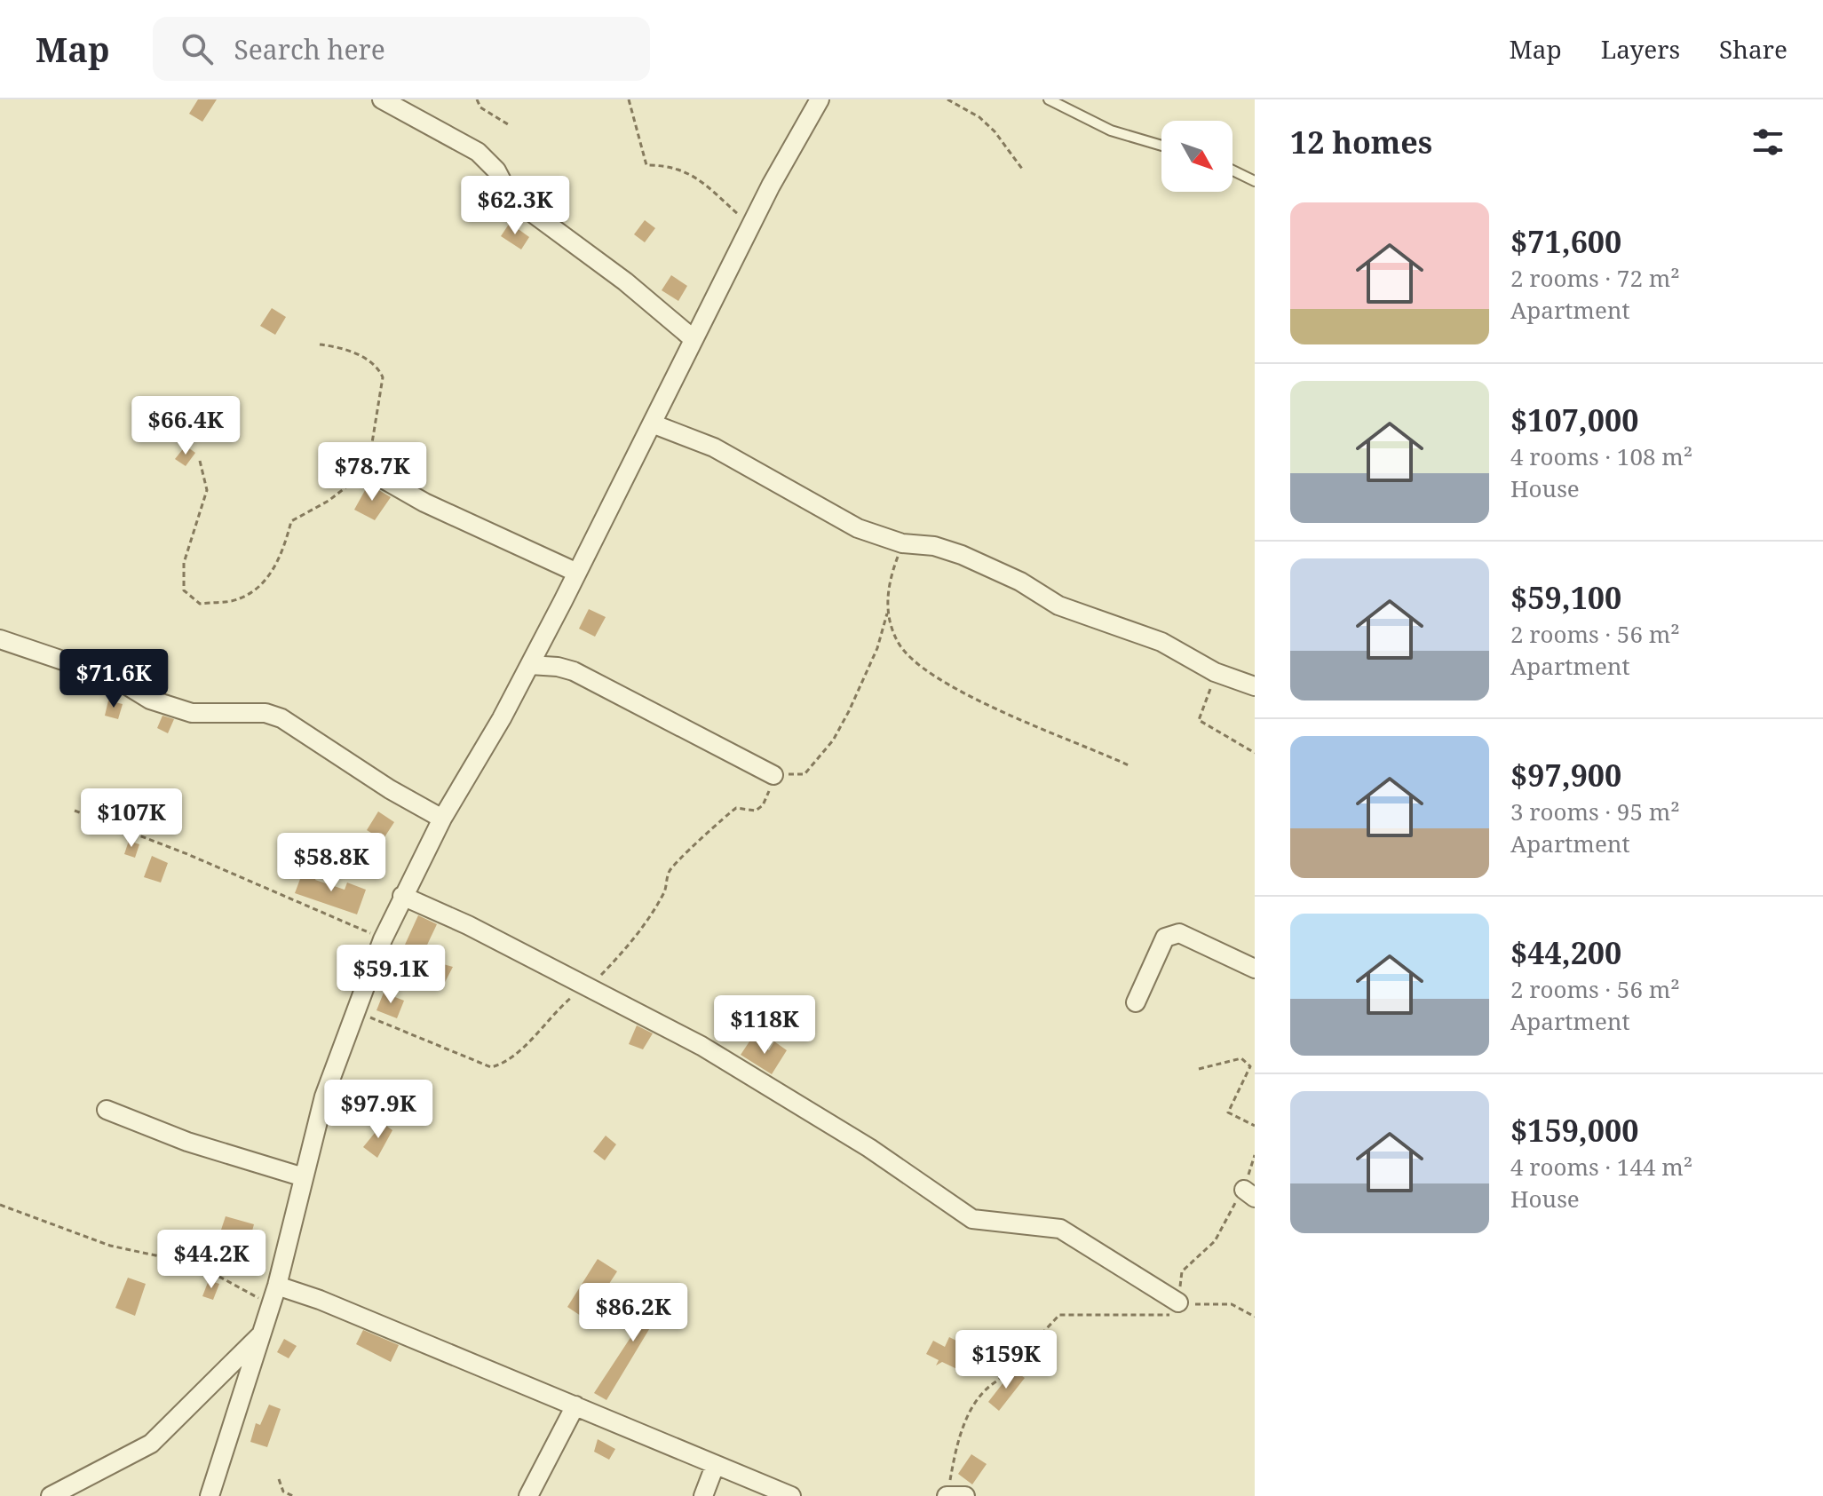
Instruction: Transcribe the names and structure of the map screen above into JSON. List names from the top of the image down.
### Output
{
  "north": "bottom right",
  "page": {
    "header": "Map",
    "search": "Search here",
    "nav": ["Map", "Layers", "Share"],
    "heading": "12 homes",
    "price": [
      "$62.3K",
      "$66.4K",
      "$78.7K",
      "$71.6K",
      "$107K",
      "$58.8K",
      "$59.1K",
      "$118K",
      "$97.9K",
      "$44.2K",
      "$86.2K",
      "$159K"
    ],
    "list": [
      {
        "name": "$71,600",
        "note": "2 rooms · 72 m² · Apartment"
      },
      {
        "name": "$107,000",
        "note": "4 rooms · 108 m² · House"
      },
      {
        "name": "$59,100",
        "note": "2 rooms · 56 m² · Apartment"
      },
      {
        "name": "$97,900",
        "note": "3 rooms · 95 m² · Apartment"
      },
      {
        "name": "$44,200",
        "note": "2 rooms · 56 m² · Apartment"
      },
      {
        "name": "$159,000",
        "note": "4 rooms · 144 m² · House"
      }
    ]
  }
}
